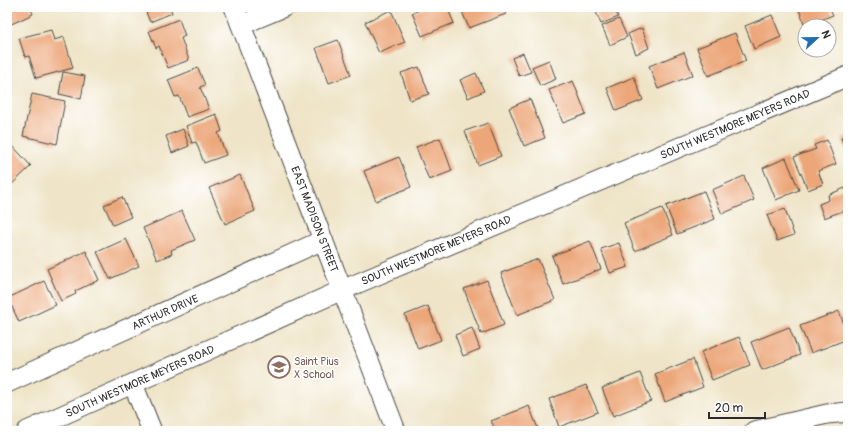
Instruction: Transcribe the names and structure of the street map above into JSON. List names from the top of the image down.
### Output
{
  "streets": {
    "street": ["SOUTH WESTMORE MEYERS ROAD", "EAST MADISON STREET", "ARTHUR DRIVE"]
  },
  "crossings": [
    ["SOUTH WESTMORE MEYERS ROAD", "EAST MADISON STREET"],
    ["EAST MADISON STREET", "ARTHUR DRIVE"]
  ],
  "places": {
    "school or university": ["Saint Pius X School"]
  },
  "scale_bar": "20 m",
  "north": "right"
}
